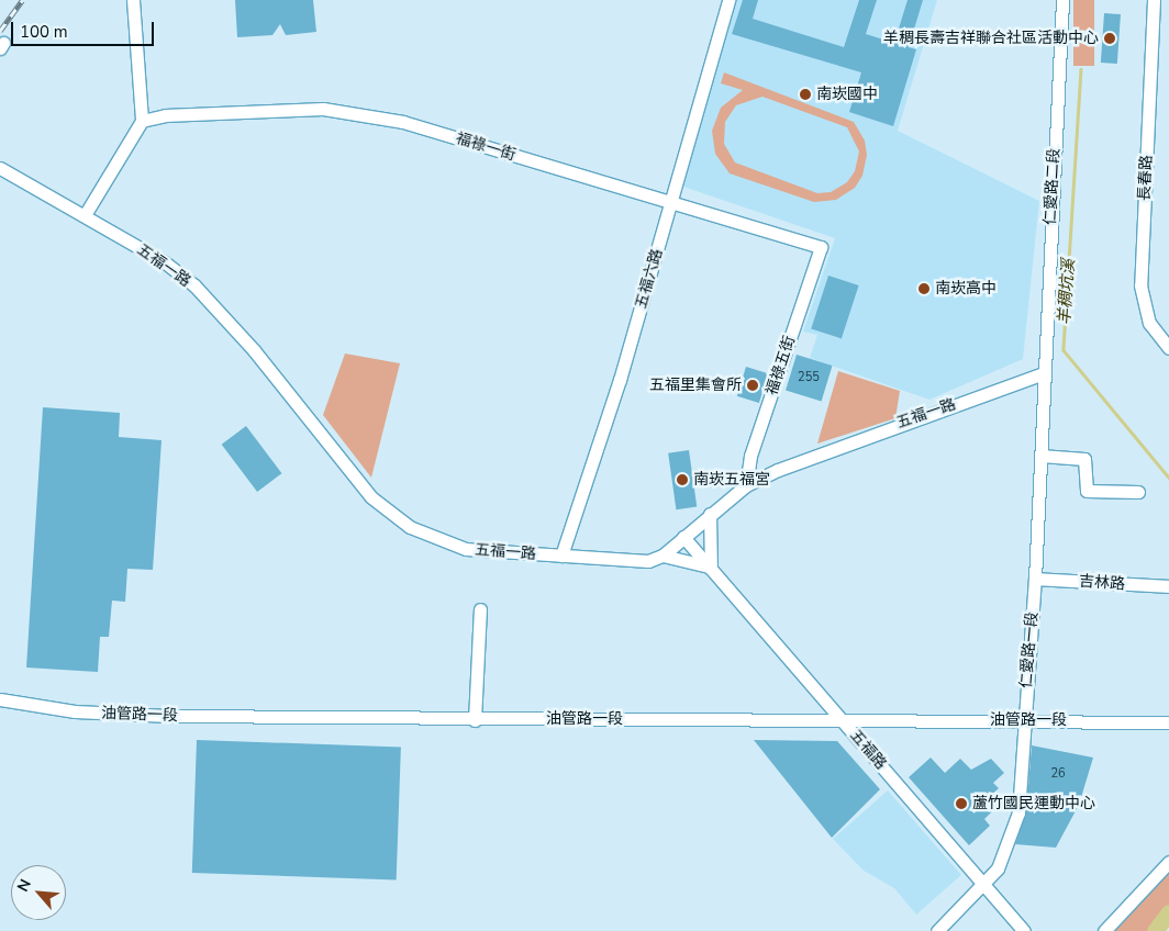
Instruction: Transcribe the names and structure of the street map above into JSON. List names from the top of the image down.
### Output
{
  "streets": {
    "street": [
      "福祿一街",
      "長春路",
      "仁愛路二段",
      "五福一路",
      "五福六路",
      "福祿五街",
      "吉林路",
      "仁愛路一段",
      "油管路一段",
      "五福路"
    ]
  },
  "crossings": [
    ["福祿一街", "五福六路"],
    ["福祿一街", "福祿五街"],
    ["仁愛路二段", "五福一路"],
    ["仁愛路二段", "仁愛路一段"],
    ["五福一路", "五福六路"],
    ["五福一路", "福祿五街"],
    ["五福一路", "仁愛路一段"],
    ["五福一路", "五福路"],
    ["吉林路", "仁愛路一段"],
    ["仁愛路一段", "油管路一段"],
    ["仁愛路一段", "五福路"],
    ["油管路一段", "五福路"]
  ],
  "water": ["羊稠坑溪"],
  "places": [
    "羊稠長壽吉祥聯合社區活動中心",
    "南崁國中",
    "南崁高中",
    "五福里集會所",
    "南崁五福宮",
    "蘆竹國民運動中心"
  ],
  "house_numbers": ["255", "26"],
  "scale_bar": "100 m",
  "north": "top left"
}
